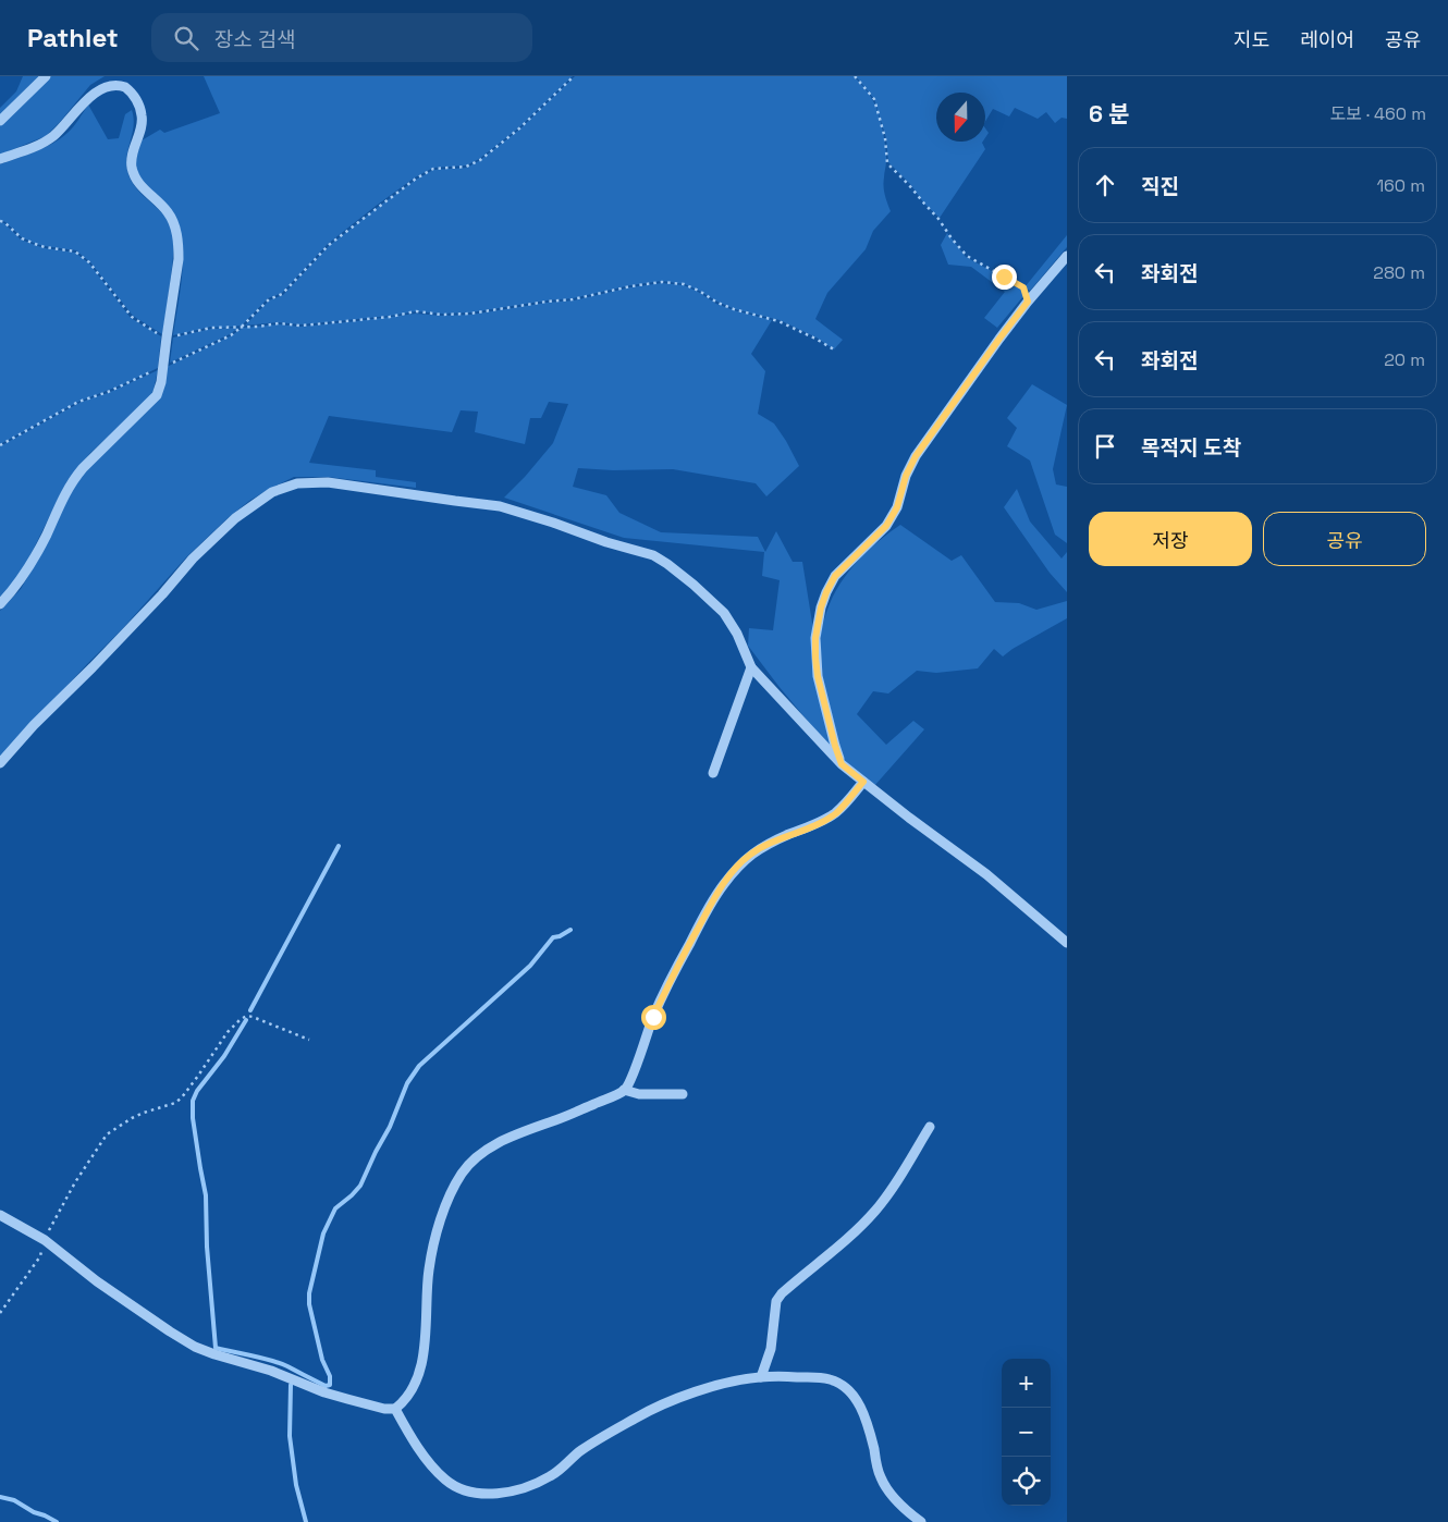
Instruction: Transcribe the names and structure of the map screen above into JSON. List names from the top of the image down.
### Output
{
  "north": "bottom",
  "page": {
    "header": "Pathlet",
    "search": "장소 검색",
    "nav": ["지도", "레이어", "공유"],
    "heading": ["6 분", "도보 · 460 m"],
    "list": [
      ["직진", "160 m"],
      ["좌회전", "280 m"],
      ["좌회전", "20 m"],
      "목적지 도착"
    ],
    "buttons": ["저장", "공유"],
    "map_buttons": ["+", "−"]
  }
}
